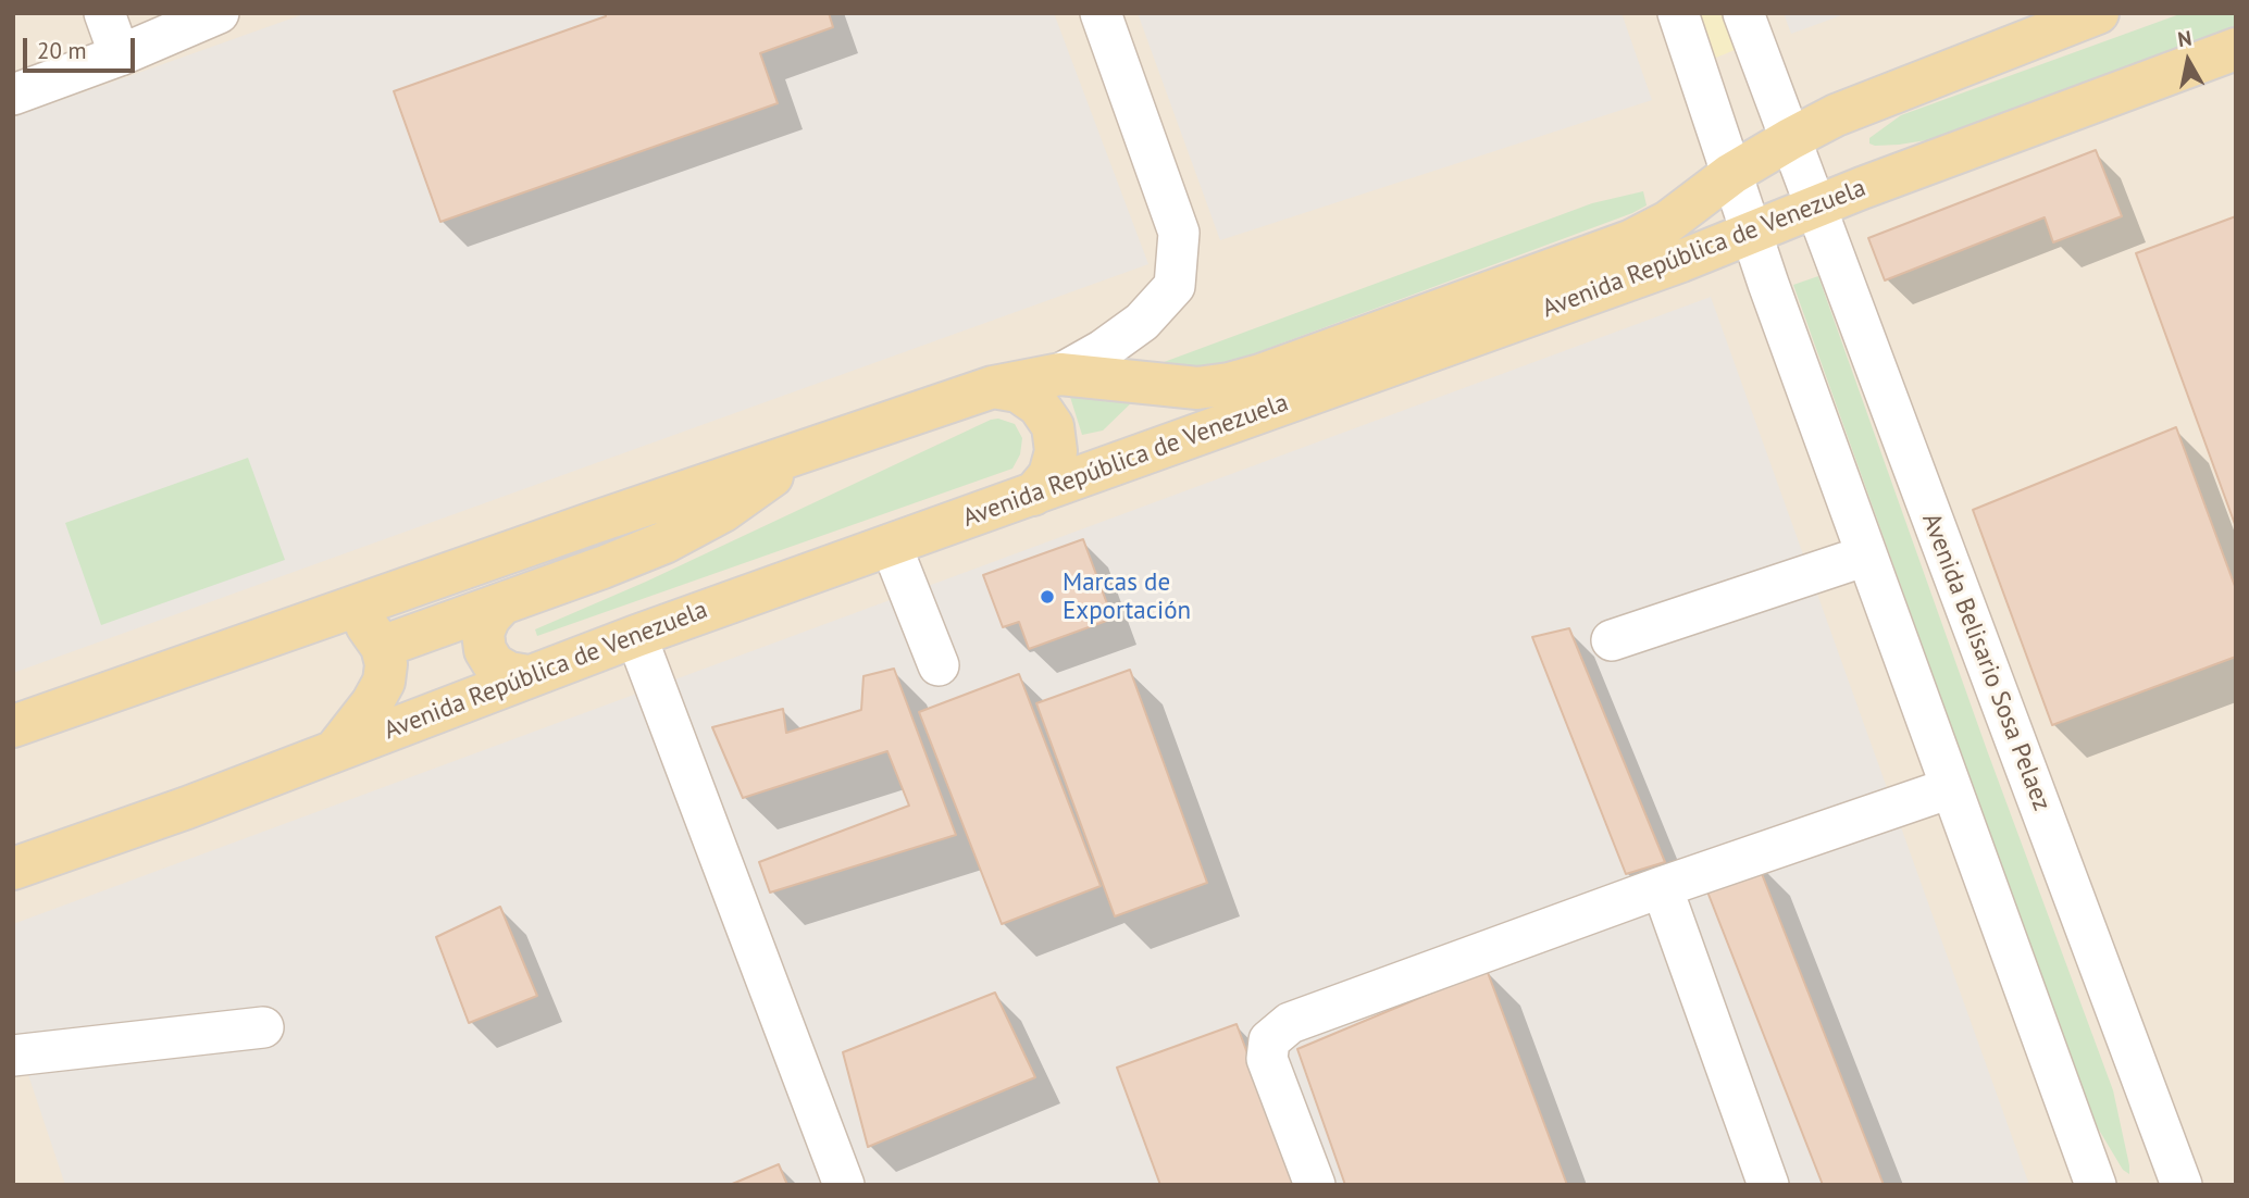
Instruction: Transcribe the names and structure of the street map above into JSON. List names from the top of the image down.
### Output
{
  "streets": {
    "main road": ["Avenida República de Venezuela"],
    "street": ["Avenida Belisario Sosa Pelaez"]
  },
  "crossings": [
    ["Avenida República de Venezuela", "Avenida Belisario Sosa Pelaez"]
  ],
  "places": ["Marcas de Exportación"],
  "scale_bar": "20 m",
  "north": "top"
}
